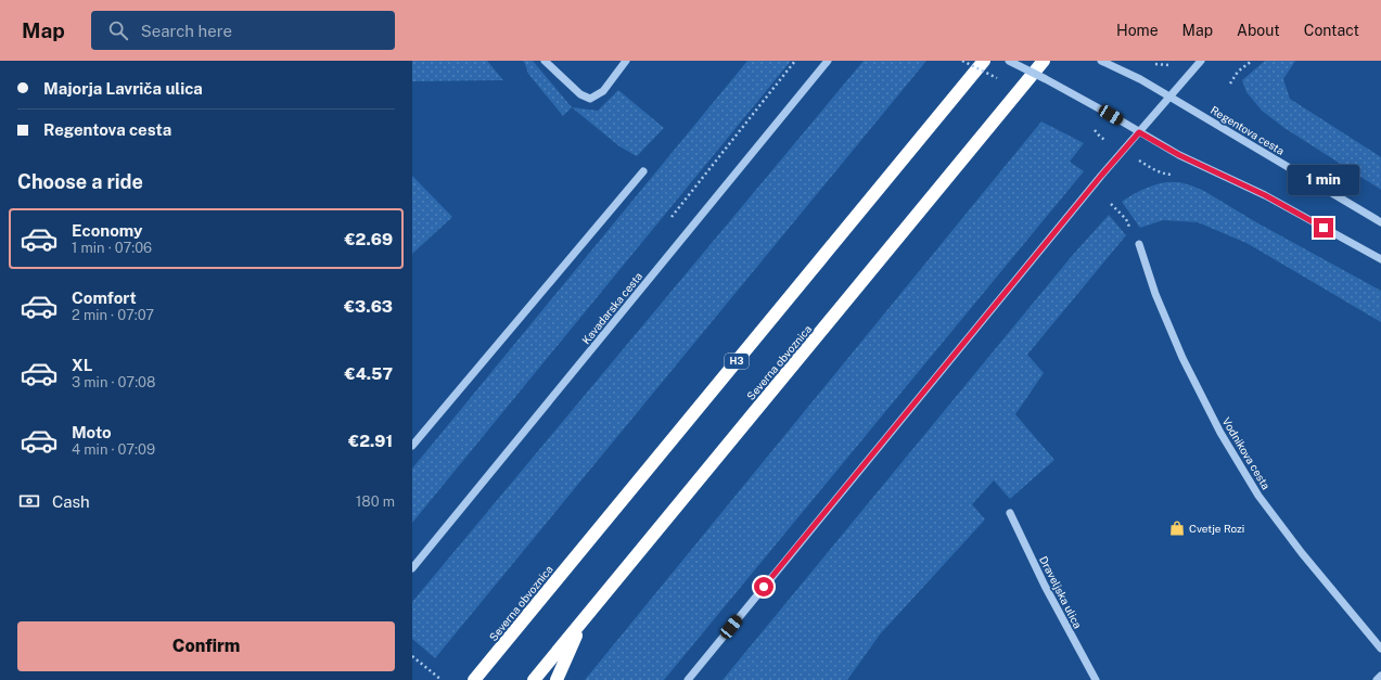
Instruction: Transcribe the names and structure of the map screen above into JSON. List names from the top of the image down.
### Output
{
  "streets": {
    "highway": ["H3", "Severna obvoznica"],
    "street": [
      "Regentova cesta",
      "Kavadarska cesta",
      "Vodnikova cesta",
      "Draveljska ulica"
    ]
  },
  "places": {
    "shop": ["Cvetje Rozi"]
  },
  "page": {
    "header": "Map",
    "search": "Search here",
    "nav": [
      "Home",
      "Map",
      "About",
      "Contact"
    ],
    "banner": ["Majorja Lavriča ulica", "Regentova cesta"],
    "heading": "Choose a ride",
    "bubble": "1 min",
    "list": [
      {
        "name": "Economy",
        "note": "1 min · 07:06",
        "value": "€2.69"
      },
      {
        "name": "Comfort",
        "note": "2 min · 07:07",
        "value": "€3.63"
      },
      {
        "name": "XL",
        "note": "3 min · 07:08",
        "value": "€4.57"
      },
      {
        "name": "Moto",
        "note": "4 min · 07:09",
        "value": "€2.91"
      }
    ],
    "pay": ["Cash", "180 m"],
    "buttons": "Confirm"
  }
}
